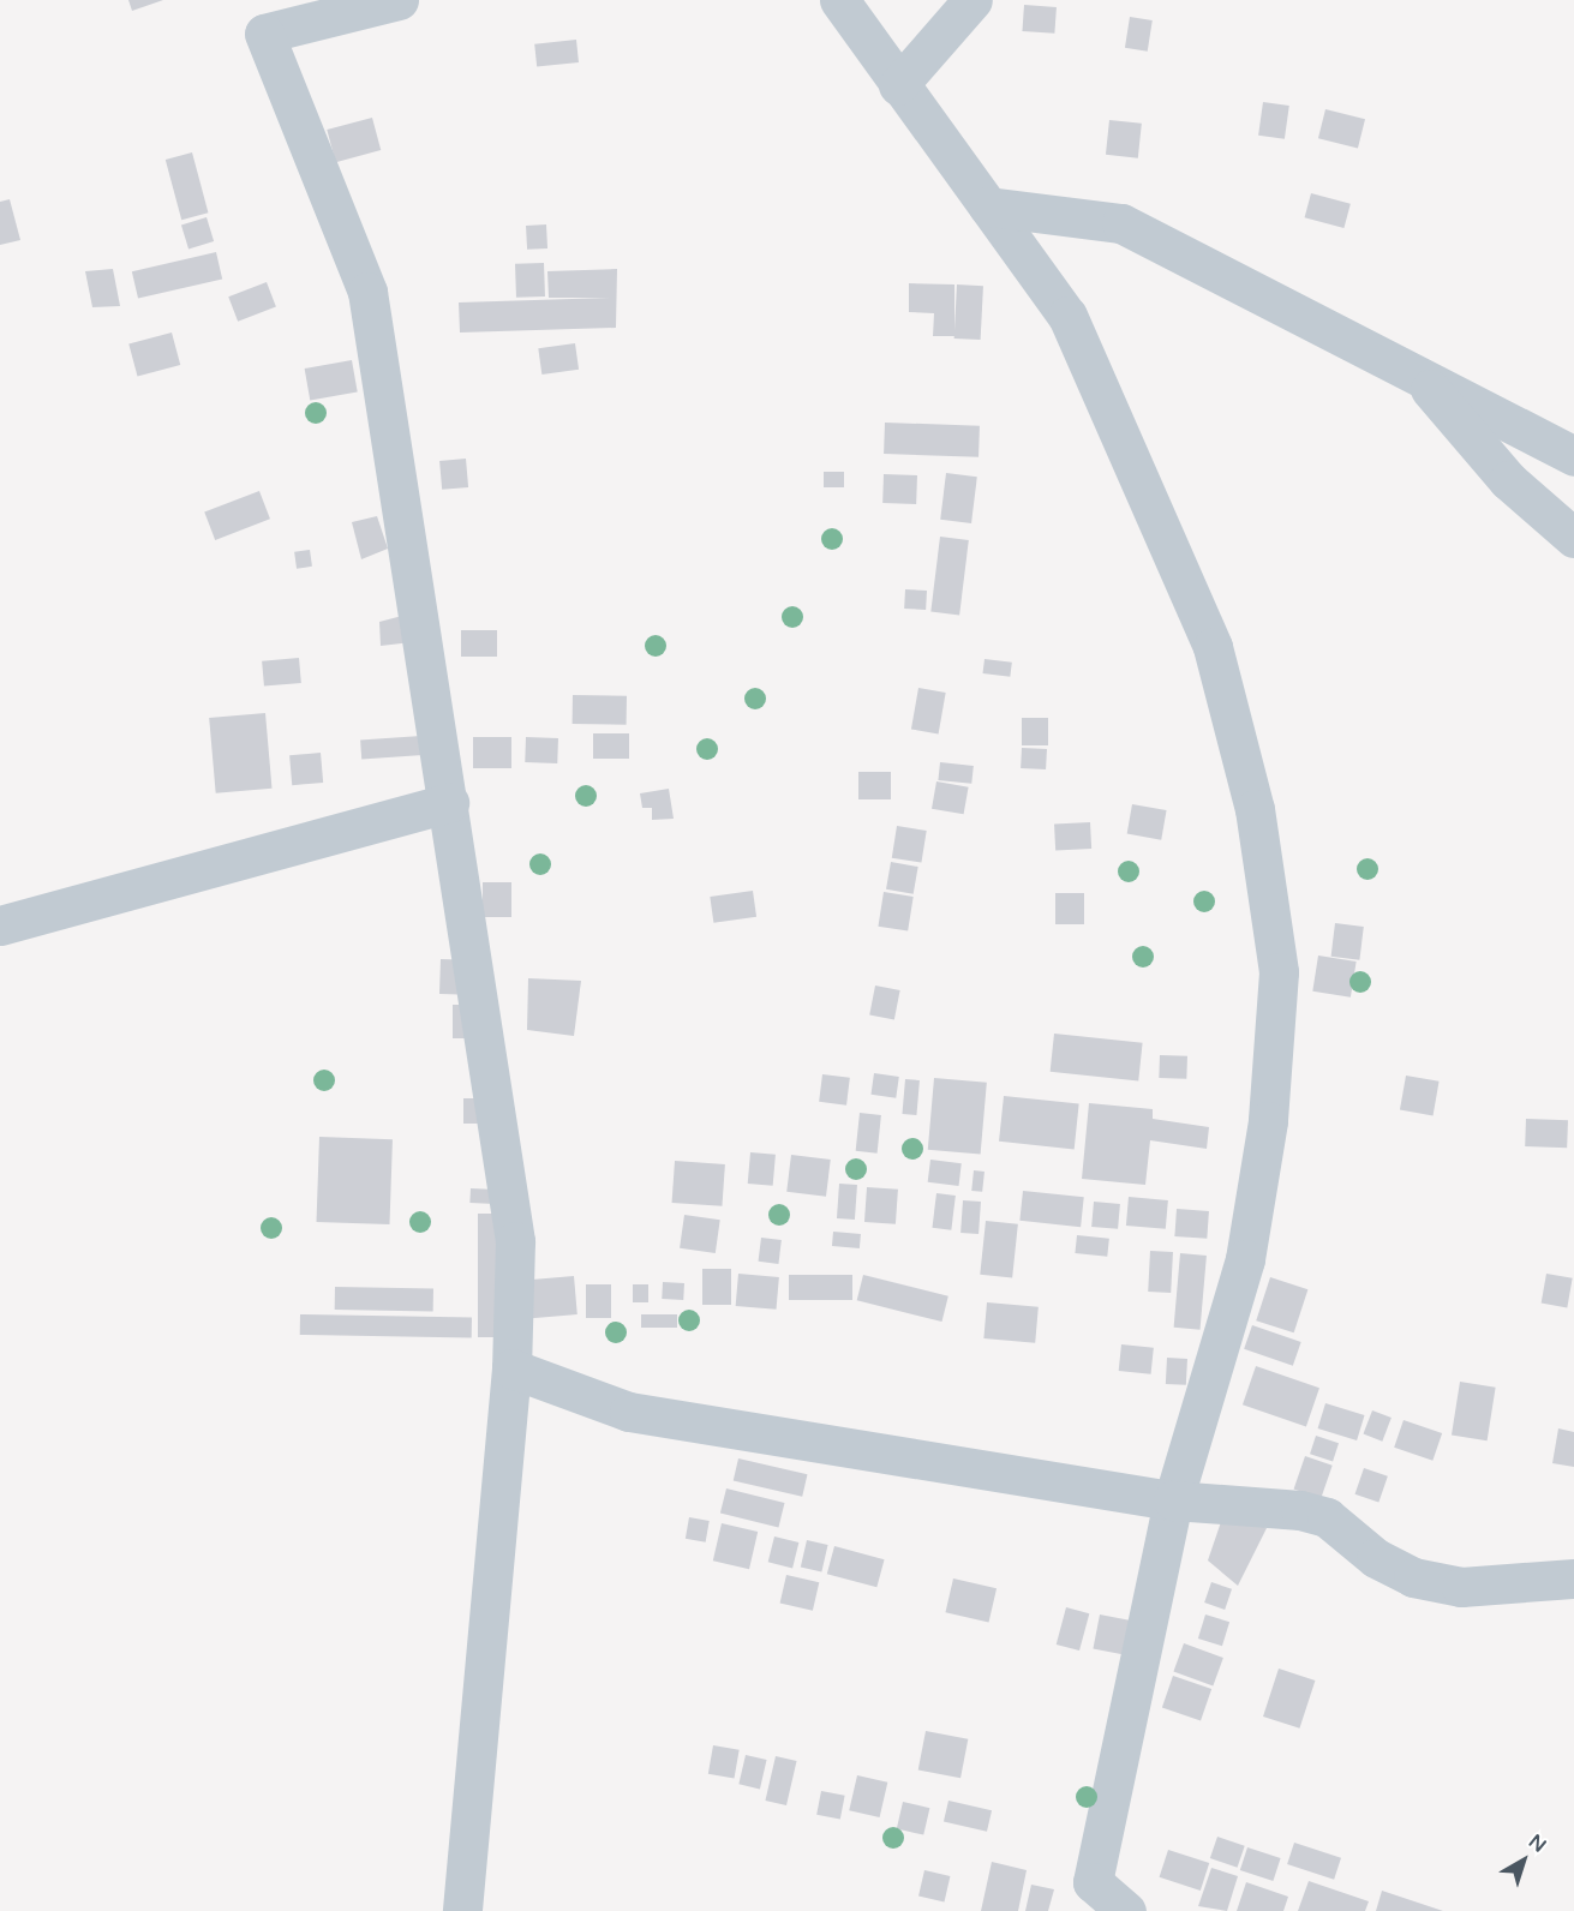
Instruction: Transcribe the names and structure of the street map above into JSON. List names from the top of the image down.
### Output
{
  "north": "top right"
}
